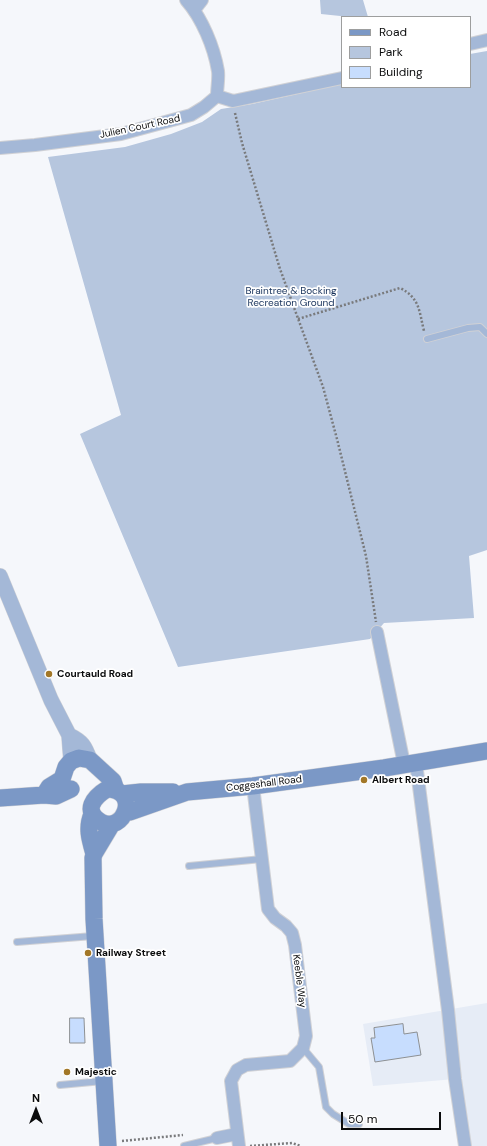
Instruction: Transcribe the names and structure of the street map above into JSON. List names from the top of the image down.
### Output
{
  "streets": {
    "main road": ["Coggeshall Road"],
    "street": ["Julien Court Road", "Keeble Way"]
  },
  "crossings": [
    ["Coggeshall Road", "Keeble Way"]
  ],
  "parks": ["Braintree & Bocking Recreation Ground"],
  "places": [
    "Courtauld Road",
    "Albert Road",
    "Railway Street",
    "Majestic"
  ],
  "legend": ["Road", "Park", "Building"],
  "scale_bar": "50 m",
  "north": "top"
}
